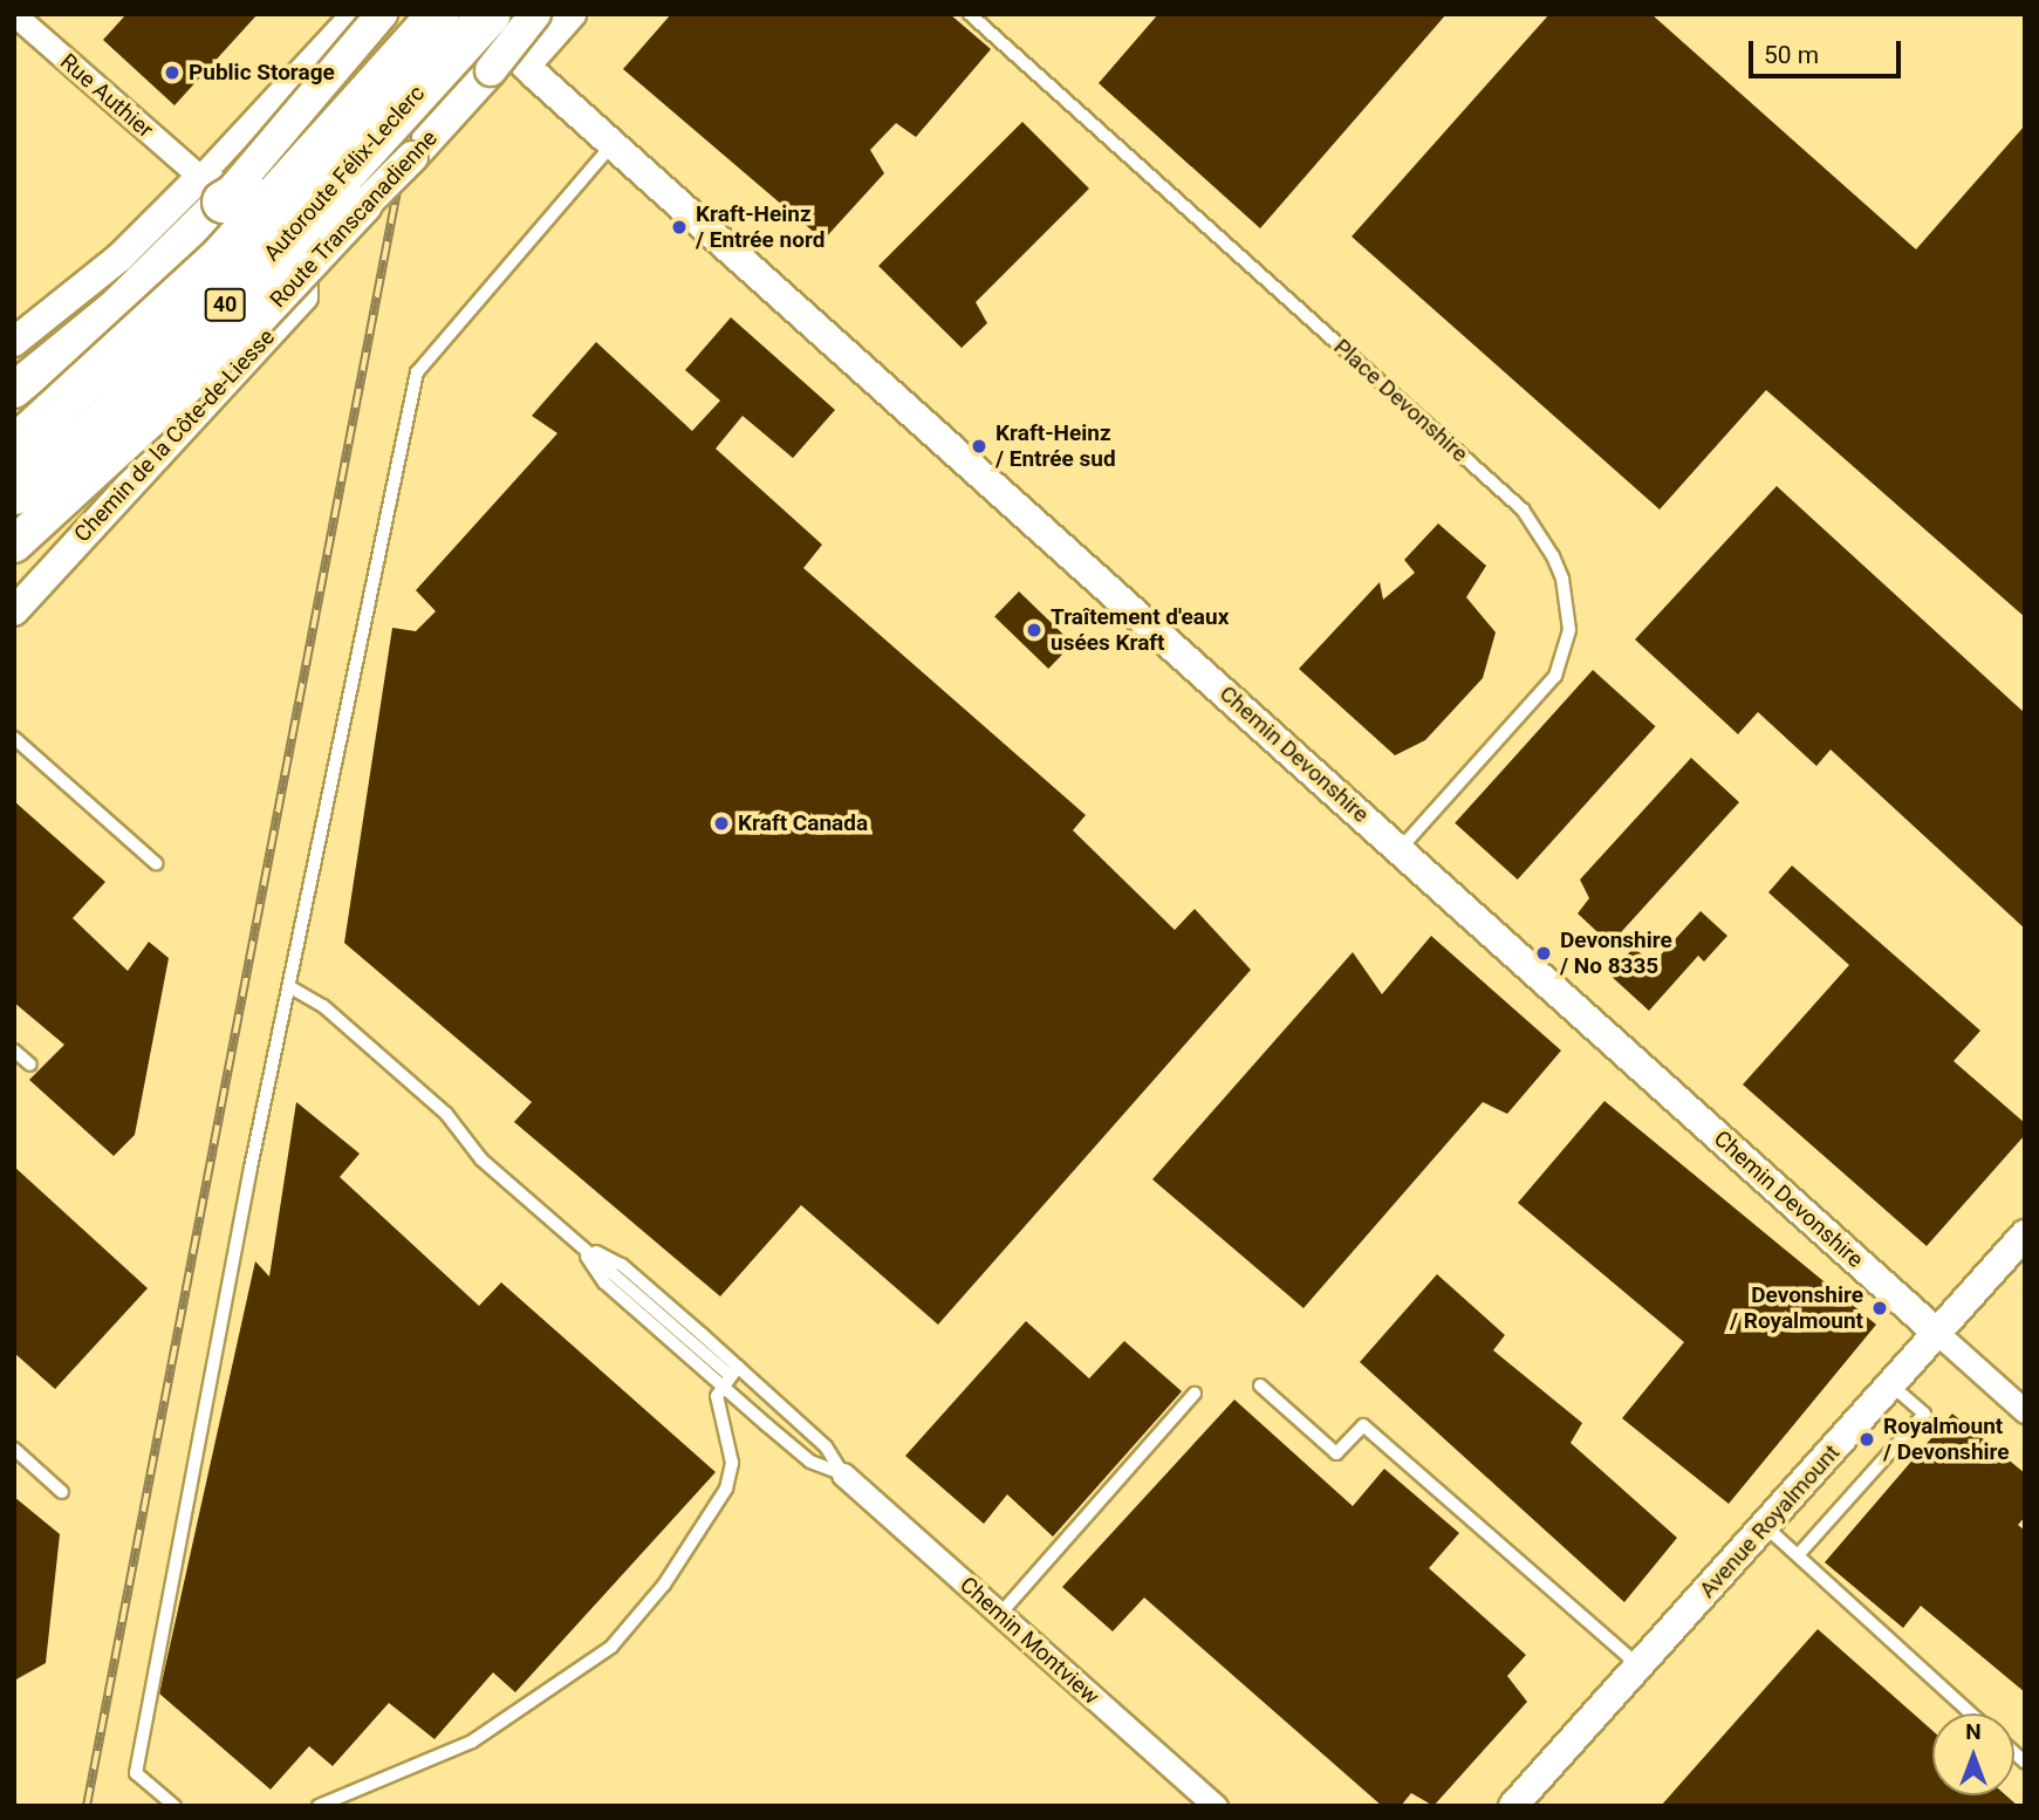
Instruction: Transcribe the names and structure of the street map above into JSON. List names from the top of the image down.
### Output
{
  "streets": {
    "highway": ["Autoroute Félix-Leclerc", "40"],
    "main road": ["Route Transcanadienne"],
    "street": [
      "Rue Authier",
      "Chemin de la Côte-de-Liesse",
      "Chemin Devonshire",
      "Avenue Royalmount",
      "Chemin Montview"
    ],
    "lane": ["Place Devonshire"]
  },
  "crossings": [
    ["Autoroute Félix-Leclerc", "Chemin Devonshire"],
    ["Place Devonshire", "Chemin Devonshire"],
    ["Chemin Devonshire", "Avenue Royalmount"]
  ],
  "places": [
    "Public Storage",
    "Kraft-Heinz / Entrée nord",
    "Kraft-Heinz / Entrée sud",
    "Traîtement d'eaux usées Kraft",
    "Kraft Canada",
    "Devonshire / No 8335",
    "Devonshire / Royalmount",
    "Royalmount / Devonshire"
  ],
  "scale_bar": "50 m",
  "north": "top"
}
